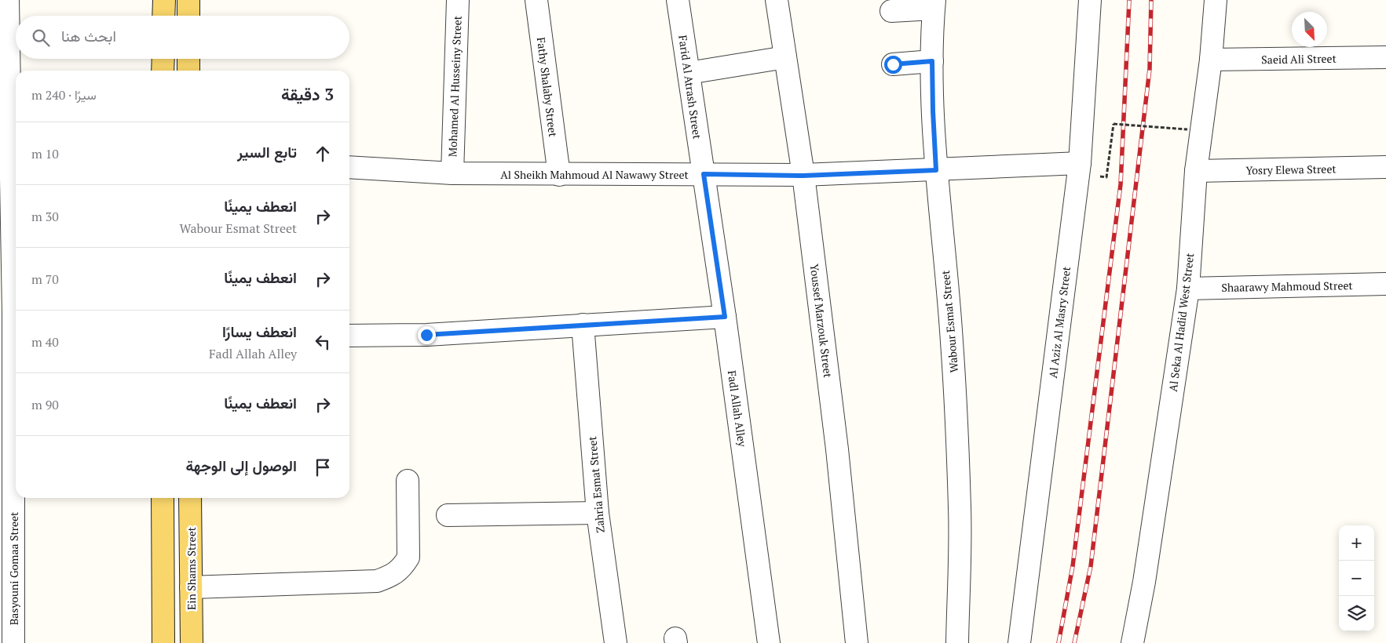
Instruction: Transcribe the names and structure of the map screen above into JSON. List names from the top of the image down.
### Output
{
  "streets": {
    "main road": ["Ein Shams Street"],
    "street": [
      "Saeid Ali Street",
      "Mohamed Al Husseiny Street",
      "Fathy Shalaby Street",
      "Farid Al Atrash Street",
      "Yosry Elewa Street",
      "Al Sheikh Mahmoud Al Nawawy Street",
      "Shaarawy Mahmoud Street",
      "Youssef Marzouk Street",
      "Wabour Esmat Street",
      "Al Aziz Al Masry Street",
      "Al Seka Al Hadid West Street",
      "Fadl Allah Alley",
      "Zahria Esmat Street",
      "Basyouni Gomaa Street"
    ]
  },
  "crossings": [
    ["Saeid Ali Street", "Al Seka Al Hadid West Street"],
    ["Mohamed Al Husseiny Street", "Al Sheikh Mahmoud Al Nawawy Street"],
    ["Fathy Shalaby Street", "Al Sheikh Mahmoud Al Nawawy Street"],
    ["Farid Al Atrash Street", "Al Sheikh Mahmoud Al Nawawy Street"],
    ["Farid Al Atrash Street", "Fadl Allah Alley"],
    ["Yosry Elewa Street", "Al Seka Al Hadid West Street"],
    ["Al Sheikh Mahmoud Al Nawawy Street", "Youssef Marzouk Street"],
    ["Al Sheikh Mahmoud Al Nawawy Street", "Wabour Esmat Street"],
    ["Al Sheikh Mahmoud Al Nawawy Street", "Al Aziz Al Masry Street"],
    ["Al Sheikh Mahmoud Al Nawawy Street", "Fadl Allah Alley"],
    ["Shaarawy Mahmoud Street", "Al Seka Al Hadid West Street"]
  ],
  "north": "bottom right",
  "page": {
    "search": "ابحث هنا",
    "heading": ["3 دقيقة", "سيرًا · 240 m"],
    "list": [
      ["تابع السير", "10 m"],
      ["انعطف يمينًا", "Wabour Esmat Street", "30 m"],
      ["انعطف يمينًا", "70 m"],
      ["انعطف يسارًا", "Fadl Allah Alley", "40 m"],
      ["انعطف يمينًا", "90 m"],
      "الوصول إلى الوجهة"
    ],
    "map_buttons": ["+", "−"]
  }
}
